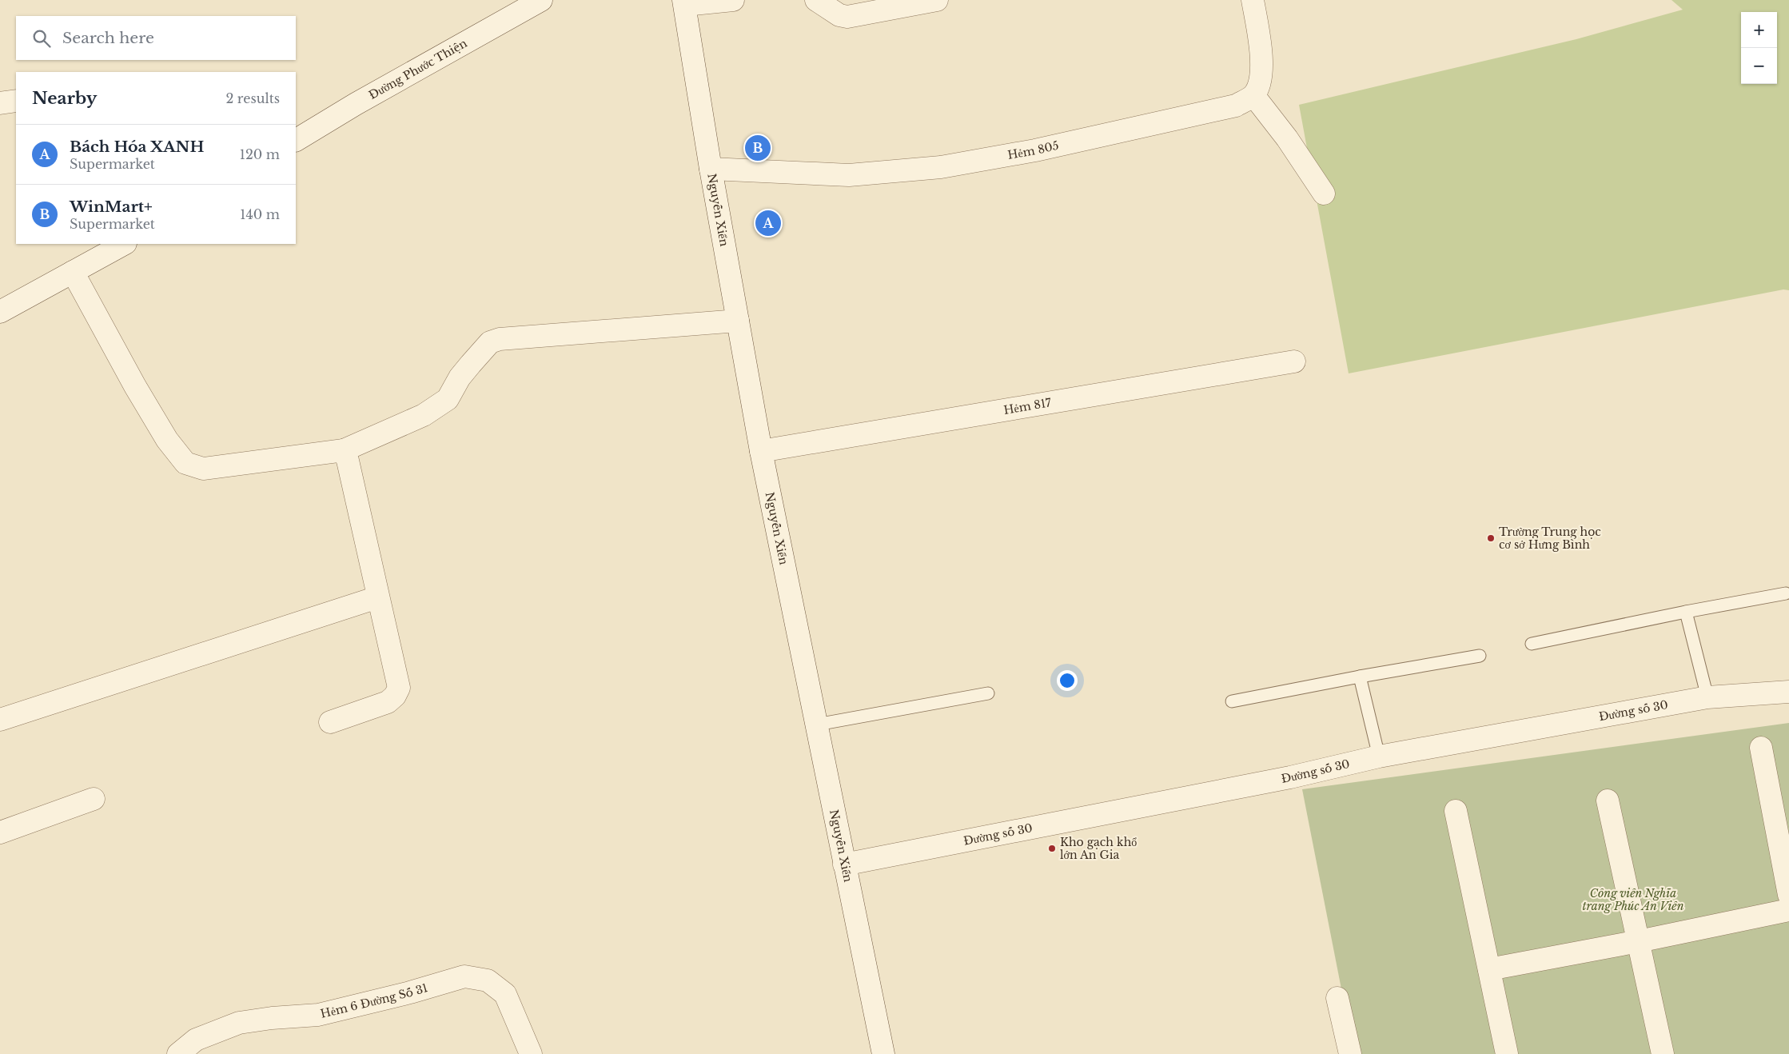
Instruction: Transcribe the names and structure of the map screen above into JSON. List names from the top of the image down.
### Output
{
  "streets": {
    "street": [
      "Đường Phước Thiện",
      "Hẻm 805",
      "Nguyễn Xiển",
      "Hẻm 817",
      "Đường số 30",
      "Hẻm 6 Đường Số 31"
    ]
  },
  "crossings": [
    ["Hẻm 805", "Nguyễn Xiển"],
    ["Nguyễn Xiển", "Hẻm 817"],
    ["Nguyễn Xiển", "Đường số 30"]
  ],
  "parks": ["Công viên Nghĩa trang Phúc An Viên"],
  "places": ["Trường Trung học cơ sở Hưng Bình", "Kho gạch khổ lớn An Gia"],
  "page": {
    "map_buttons": ["+", "−"],
    "search": "Search here",
    "heading": ["Nearby", "2 results"],
    "list": [
      {
        "mark": "A",
        "name": "Bách Hóa XANH",
        "note": "Supermarket",
        "value": "120 m"
      },
      {
        "mark": "B",
        "name": "WinMart+",
        "note": "Supermarket",
        "value": "140 m"
      }
    ],
    "pins": ["B", "A"]
  }
}
